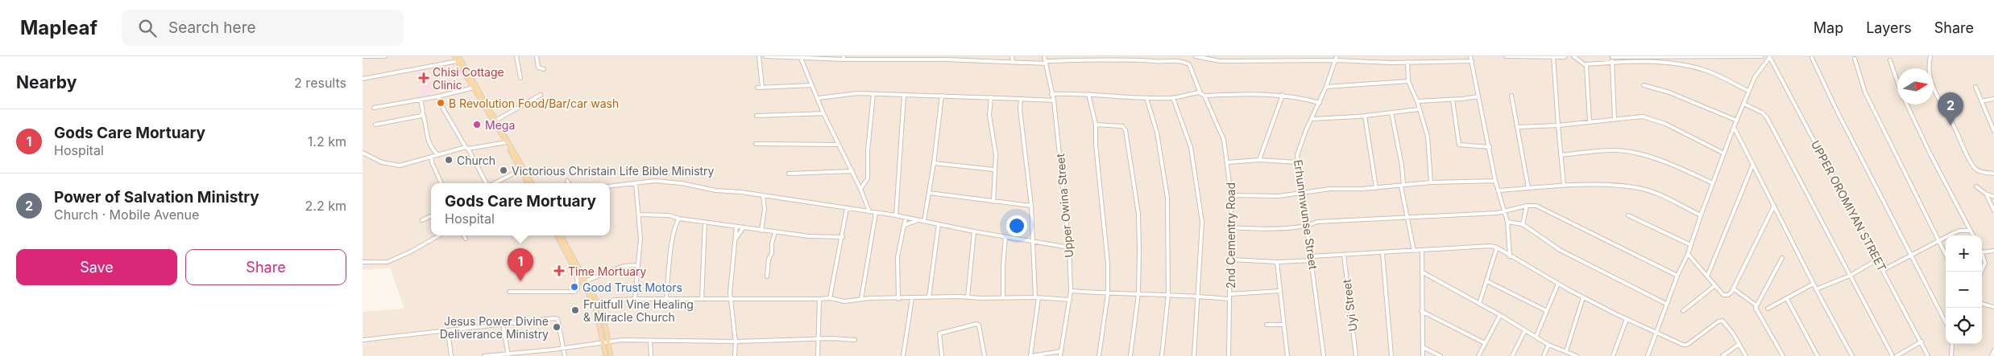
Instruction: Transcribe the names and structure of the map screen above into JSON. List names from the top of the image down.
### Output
{
  "streets": {
    "street": [
      "Upper Owina Street",
      "UPPER OROMIYAN STREET",
      "Erhunmwunse Street",
      "2nd Cementry Road",
      "Uyi Street"
    ]
  },
  "places": {
    "health": ["Chisi Cottage Clinic", "Time Mortuary"],
    "other": [
      "B Revolution Food/Bar/car wash",
      "Mega",
      "Church",
      "Victorious Christain Life Bible Ministry",
      "Good Trust Motors",
      "Fruitfull Vine Healing & Miracle Church",
      "Jesus Power Divine Deliverance Ministry"
    ]
  },
  "north": "right",
  "page": {
    "header": "Mapleaf",
    "search": "Search here",
    "nav": ["Map", "Layers", "Share"],
    "heading": ["Nearby", "2 results"],
    "pins": ["2", "1"],
    "list": [
      {
        "mark": "1",
        "name": "Gods Care Mortuary",
        "note": "Hospital",
        "value": "1.2 km"
      },
      {
        "mark": "2",
        "name": "Power of Salvation Ministry",
        "note": "Church · Mobile Avenue",
        "value": "2.2 km"
      }
    ],
    "popup": ["Gods Care Mortuary", "Hospital"],
    "map_buttons": ["+", "−"],
    "buttons": ["Save", "Share"]
  }
}
